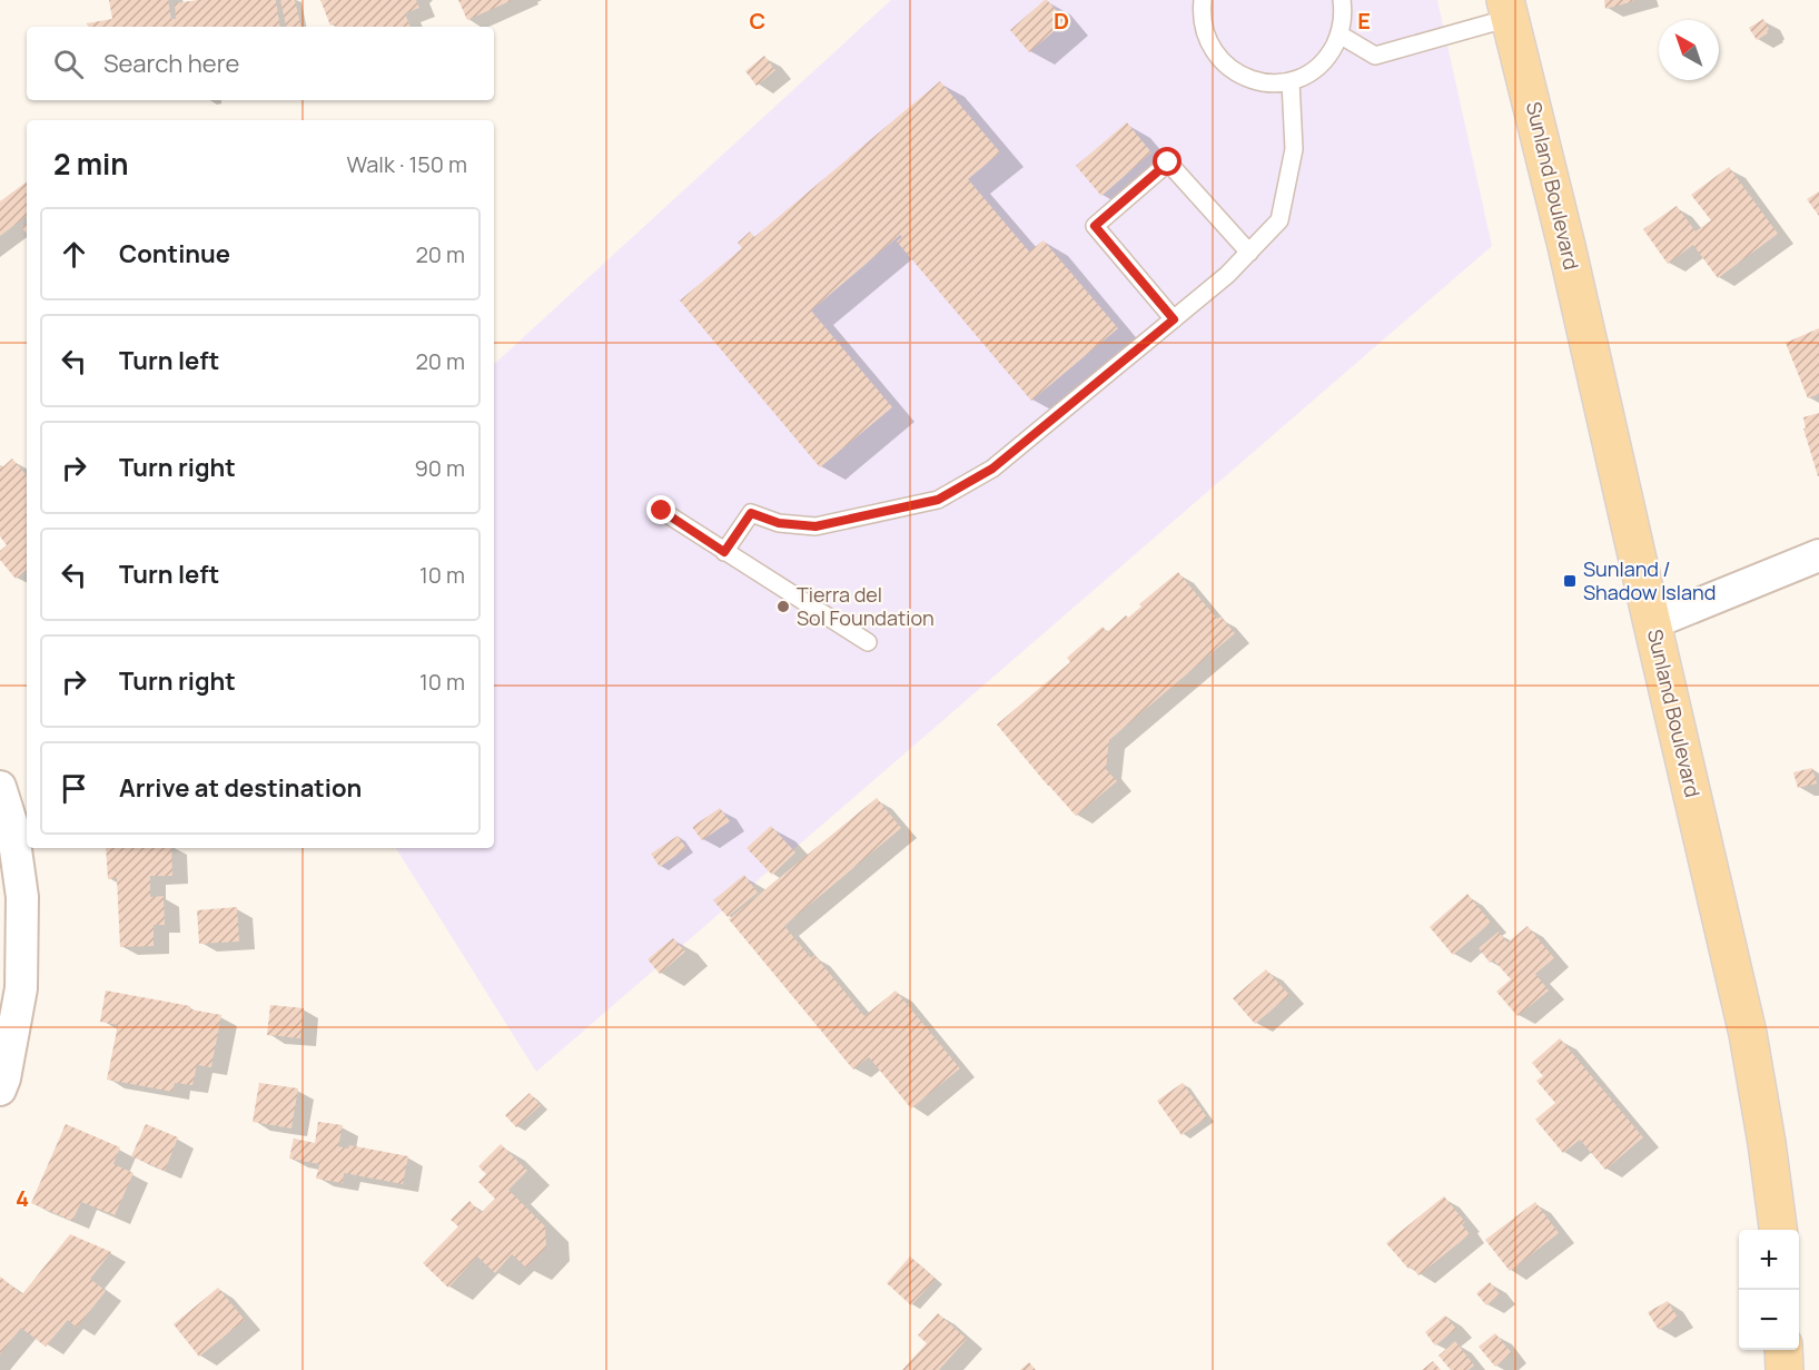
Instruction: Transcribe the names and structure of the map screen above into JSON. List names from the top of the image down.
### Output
{
  "streets": {
    "main road": ["Sunland Boulevard"]
  },
  "places": {
    "transit": ["Sunland / Shadow Island"],
    "other": ["Tierra del Sol Foundation"]
  },
  "north": "top left",
  "page": {
    "search": "Search here",
    "heading": ["2 min", "Walk · 150 m"],
    "list": [
      ["Continue", "20 m"],
      ["Turn left", "20 m"],
      ["Turn right", "90 m"],
      ["Turn left", "10 m"],
      ["Turn right", "10 m"],
      "Arrive at destination"
    ],
    "map_buttons": ["+", "−"]
  },
  "grid": {
    "columns": ["C", "D", "E"],
    "rows": ["4"]
  }
}
